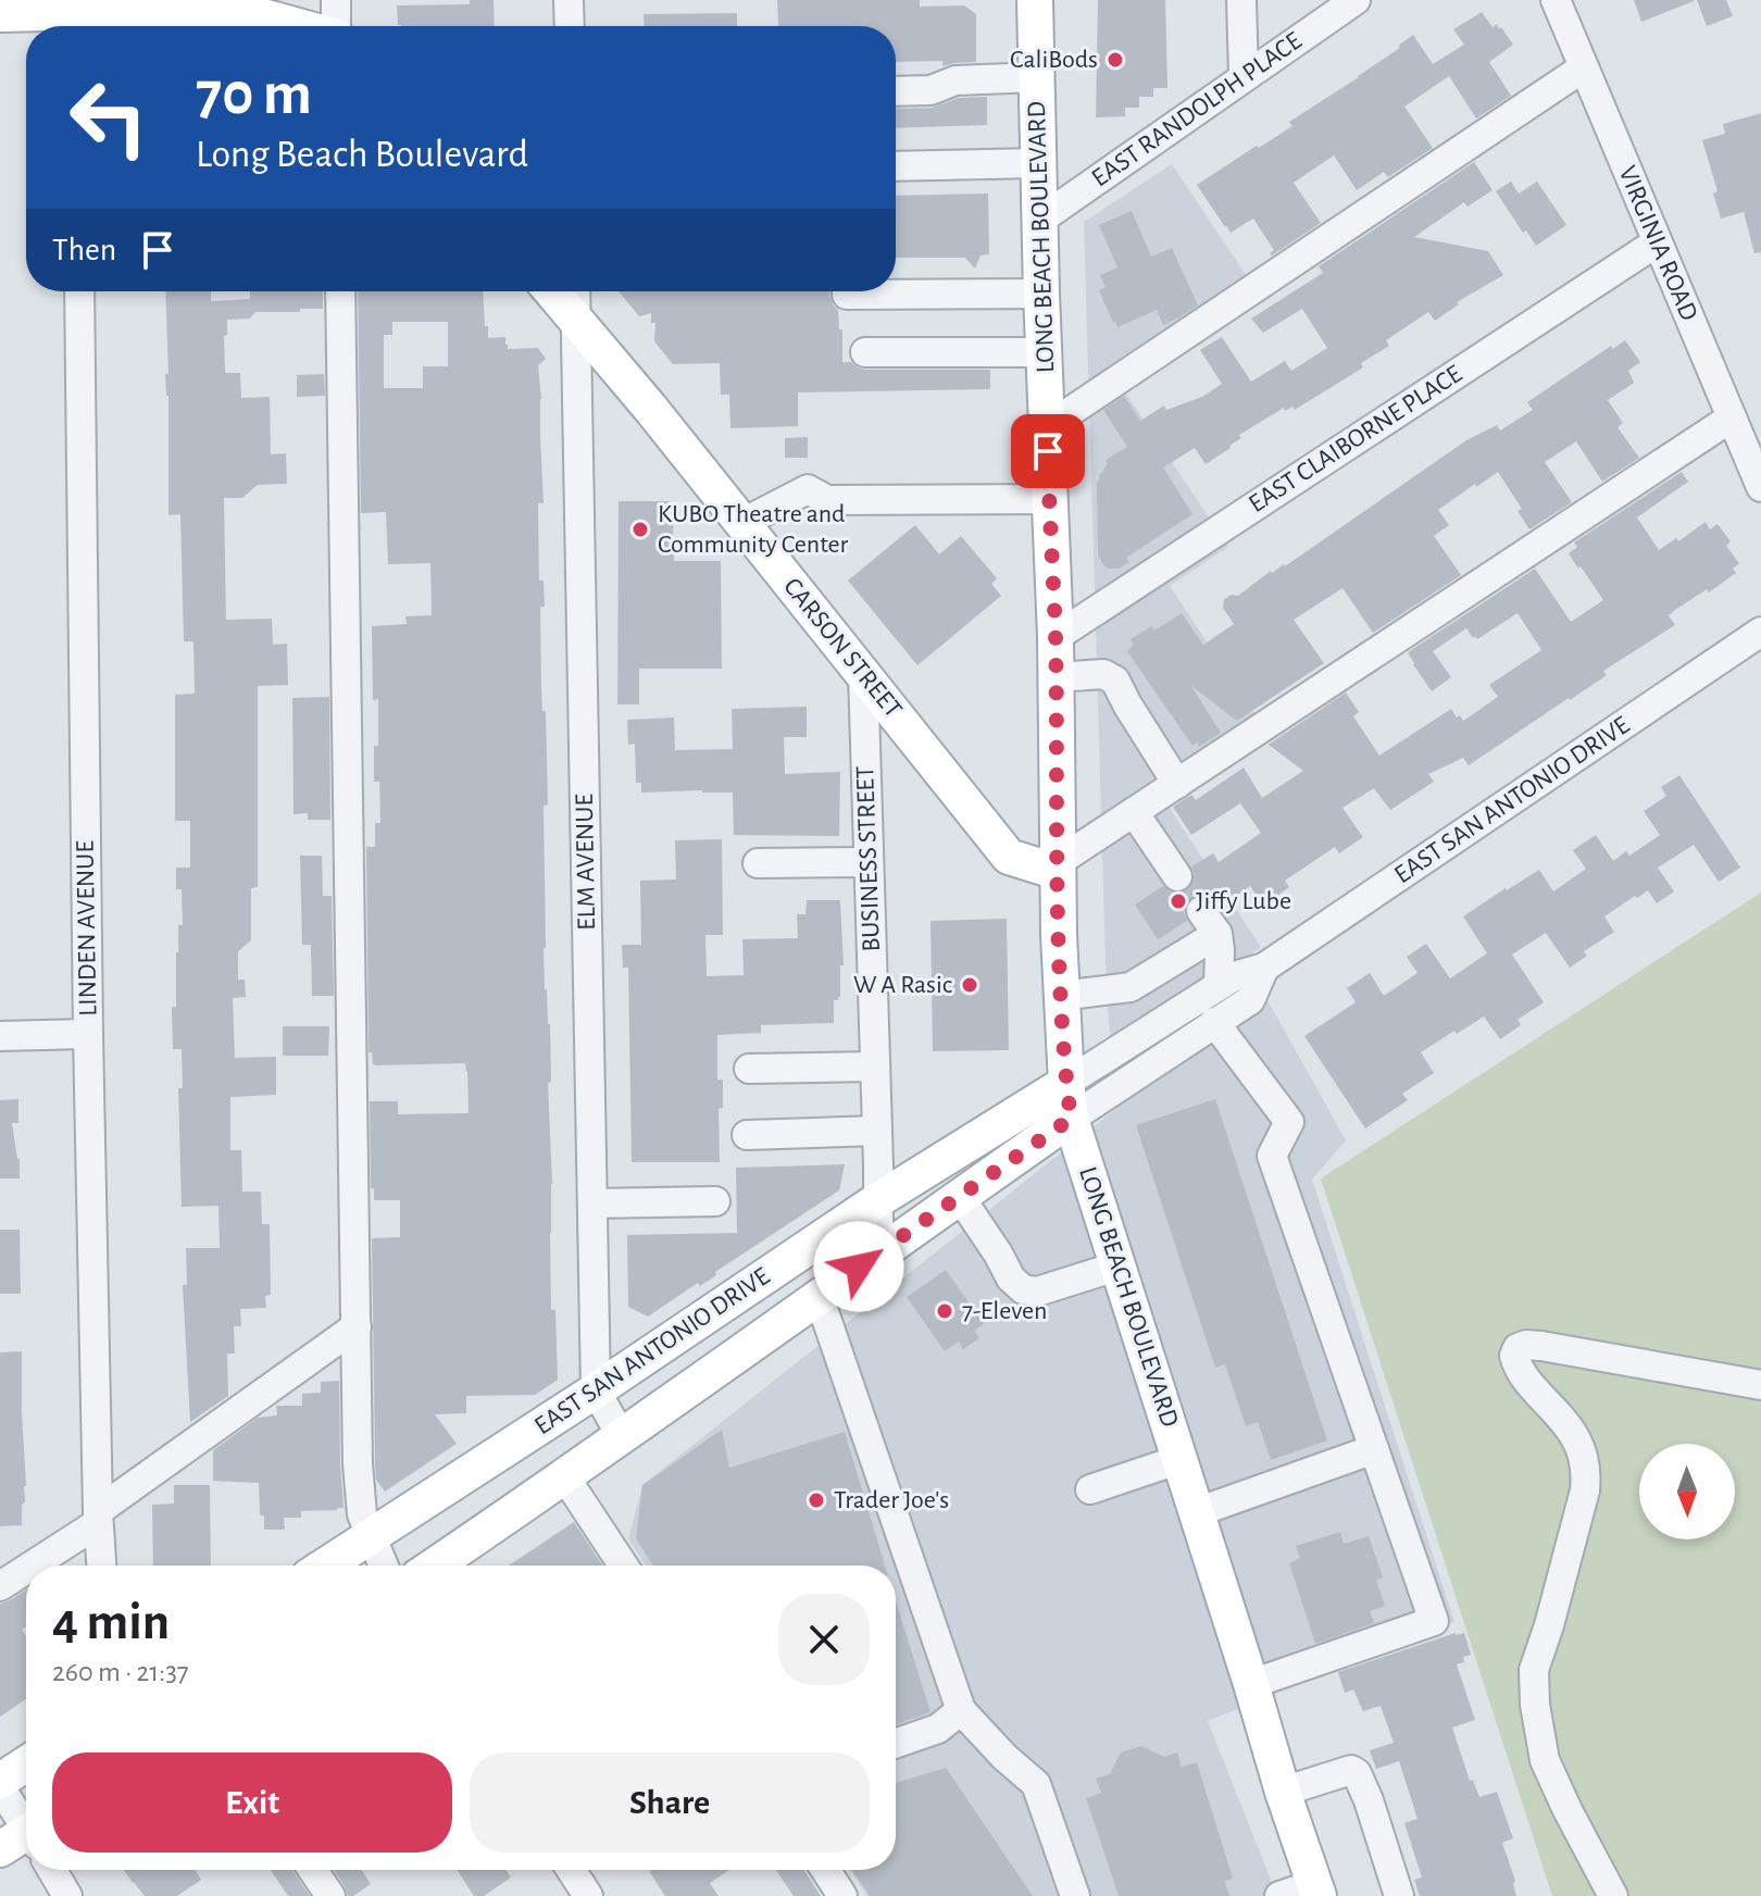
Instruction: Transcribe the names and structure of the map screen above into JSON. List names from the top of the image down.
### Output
{
  "streets": {
    "main road": ["LONG BEACH BOULEVARD", "CARSON STREET", "EAST SAN ANTONIO DRIVE"],
    "street": [
      "EAST RANDOLPH PLACE",
      "VIRGINIA ROAD",
      "EAST CLAIBORNE PLACE",
      "BUSINESS STREET",
      "ELM AVENUE",
      "LINDEN AVENUE"
    ]
  },
  "crossings": [
    ["EAST RANDOLPH PLACE", "LONG BEACH BOULEVARD"],
    ["LONG BEACH BOULEVARD", "EAST CLAIBORNE PLACE"],
    ["LONG BEACH BOULEVARD", "CARSON STREET"],
    ["LONG BEACH BOULEVARD", "EAST SAN ANTONIO DRIVE"],
    ["VIRGINIA ROAD", "EAST CLAIBORNE PLACE"],
    ["CARSON STREET", "BUSINESS STREET"],
    ["CARSON STREET", "ELM AVENUE"],
    ["EAST SAN ANTONIO DRIVE", "BUSINESS STREET"],
    ["EAST SAN ANTONIO DRIVE", "ELM AVENUE"]
  ],
  "places": [
    "CaliBods",
    "KUBO Theatre and Community Center",
    "Jiffy Lube",
    "W A Rasic",
    "7-Eleven",
    "Trader Joe's"
  ],
  "north": "bottom",
  "page": {
    "turn": ["70 m", "Long Beach Boulevard"],
    "then": "Then",
    "heading": ["4 min", "260 m · 21:37"],
    "buttons": ["Exit", "Share"]
  }
}
